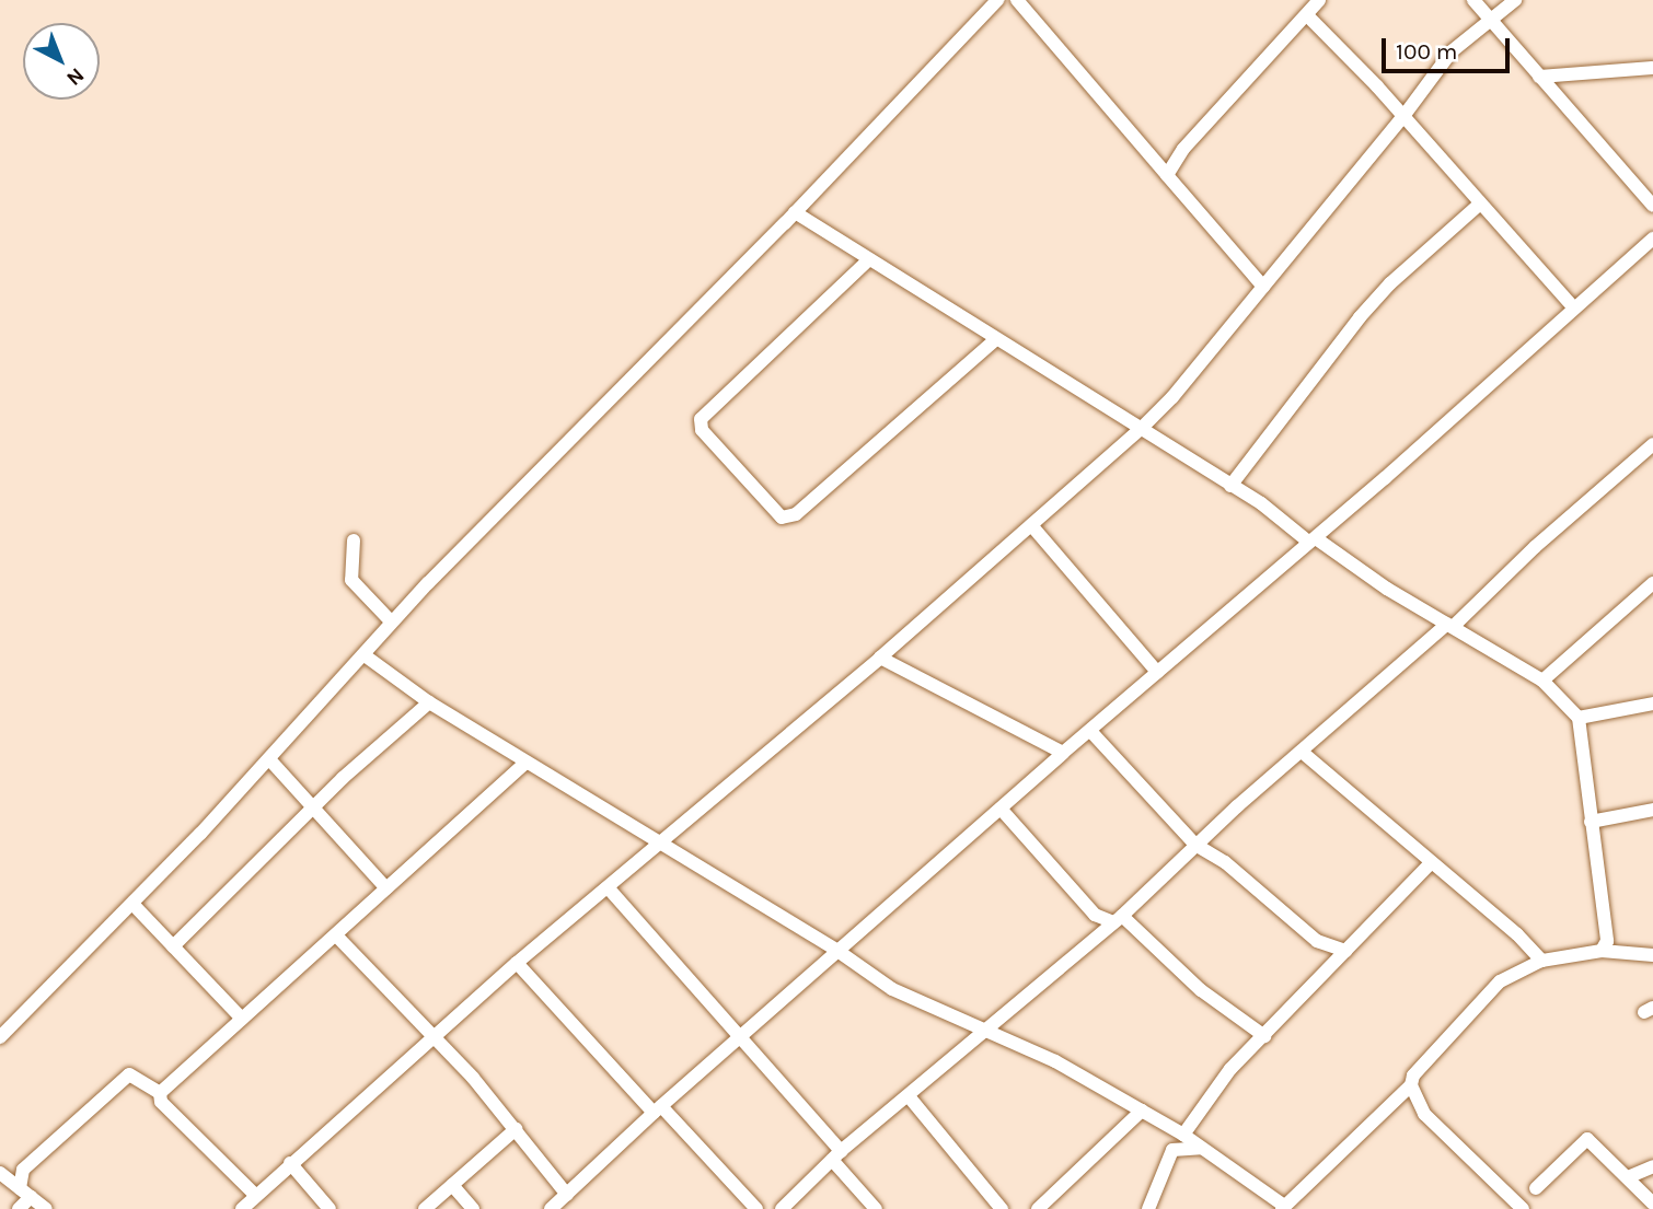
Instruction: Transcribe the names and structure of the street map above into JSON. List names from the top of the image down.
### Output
{
  "scale_bar": "100 m",
  "north": "bottom right"
}
